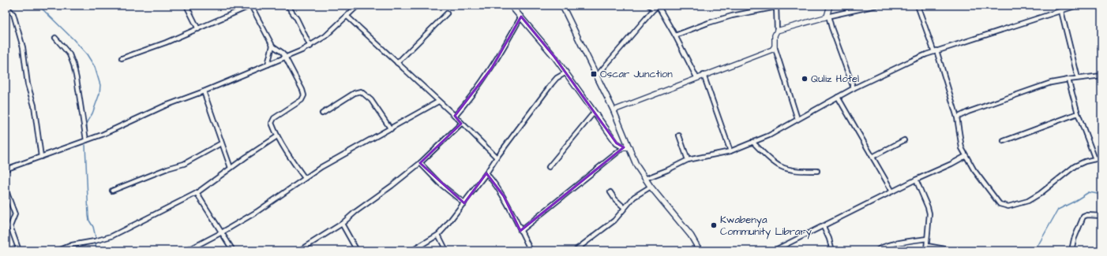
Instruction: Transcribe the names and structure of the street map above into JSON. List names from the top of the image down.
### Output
{
  "places": {
    "transit": ["Oscar Junction"],
    "other": ["Quliz Hotel", "Kwabenya Community Library"]
  }
}
